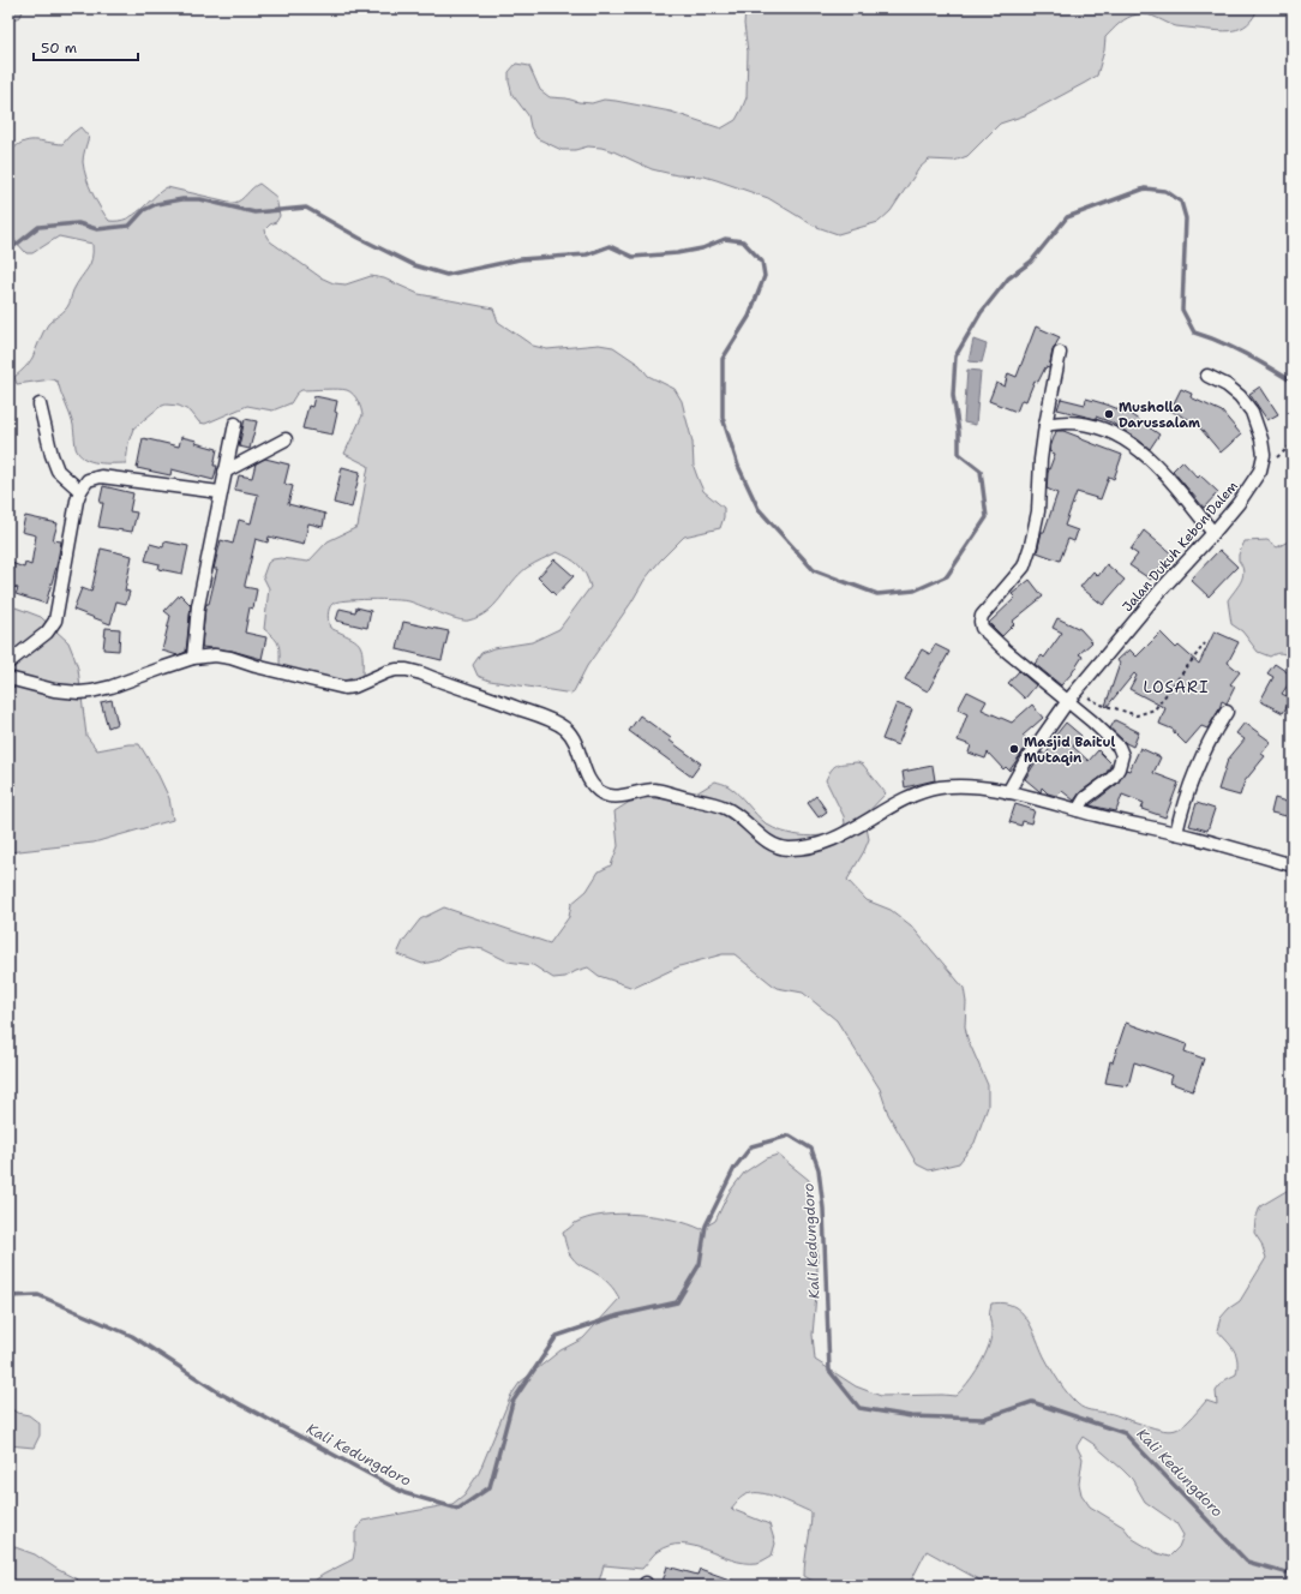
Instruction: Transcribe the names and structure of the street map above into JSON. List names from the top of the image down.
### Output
{
  "streets": {
    "street": ["Jalan Dukuh Kebon Dalem"]
  },
  "districts": ["LOSARI"],
  "water": ["Kali Kedungdoro"],
  "places": ["Musholla Darussalam", "Masjid Baitul Mutaqin"],
  "scale_bar": "50 m"
}
